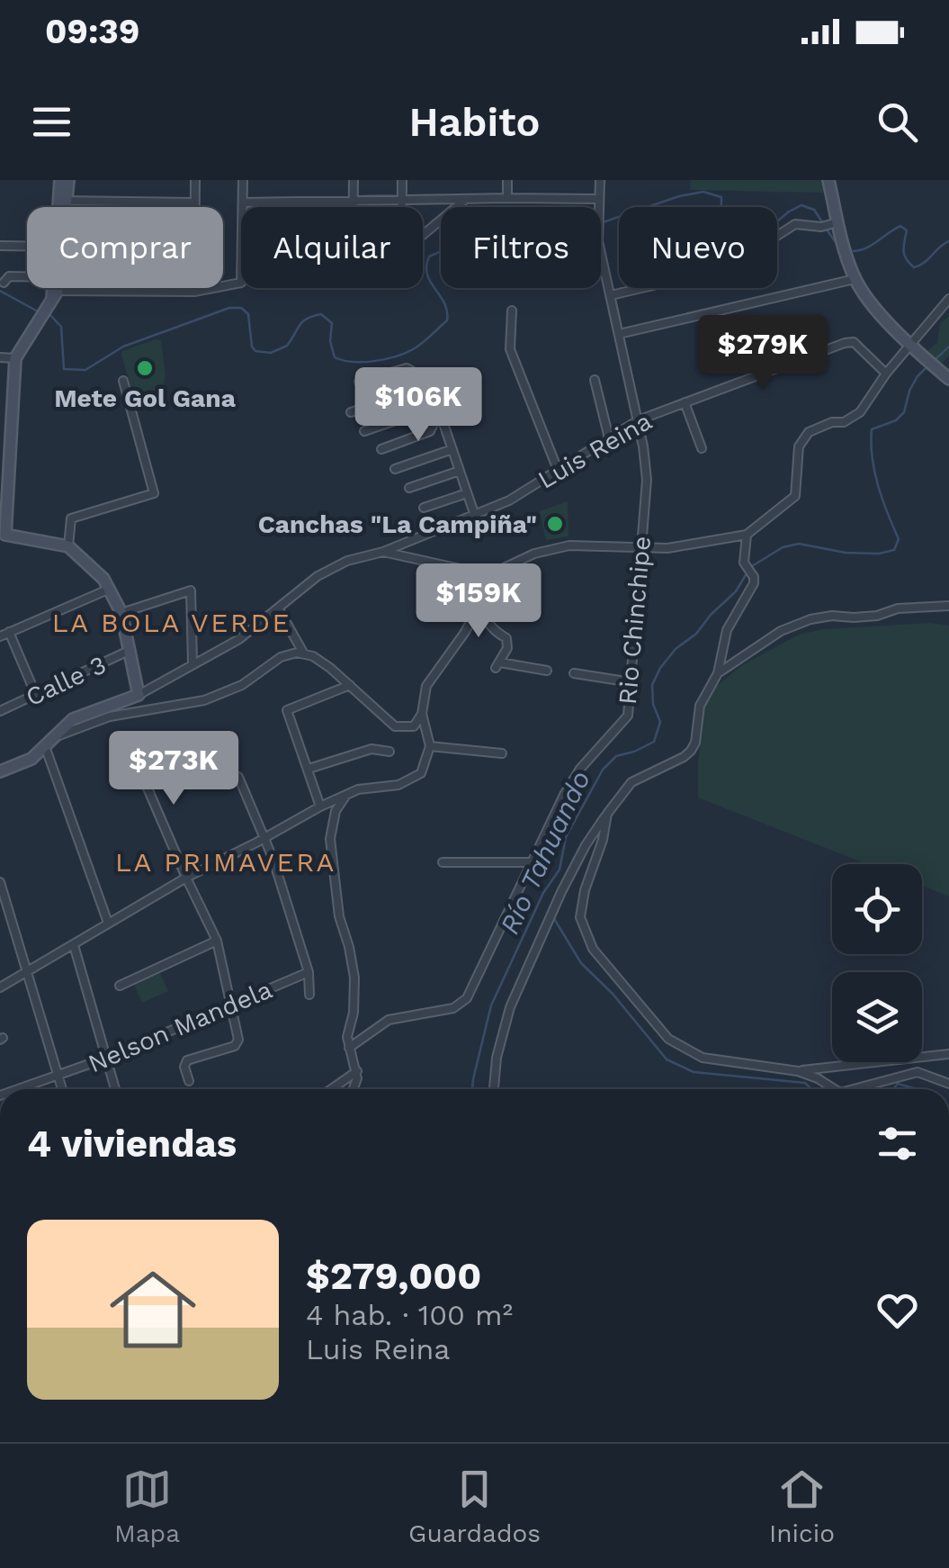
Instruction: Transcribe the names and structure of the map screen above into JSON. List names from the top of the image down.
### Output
{
  "streets": {
    "street": [
      "Luis Reina",
      "Rio Chinchipe",
      "Calle 3",
      "Nelson Mandela"
    ]
  },
  "crossings": [
    ["Luis Reina", "Rio Chinchipe"]
  ],
  "districts": ["LA BOLA VERDE", "LA PRIMAVERA"],
  "water": ["Río Tahuando"],
  "places": ["Mete Gol Gana", "Canchas \"La Campiña\""],
  "page": {
    "status": "09:39",
    "header": "Habito",
    "chip": [
      "Comprar",
      "Alquilar",
      "Filtros",
      "Nuevo"
    ],
    "price": [
      "$279K",
      "$106K",
      "$159K",
      "$273K"
    ],
    "heading": "4 viviendas",
    "list": [
      {
        "name": "$279,000",
        "note": "4 hab. · 100 m² · Luis Reina"
      }
    ],
    "tabs": ["Mapa", "Guardados", "Inicio"]
  }
}
